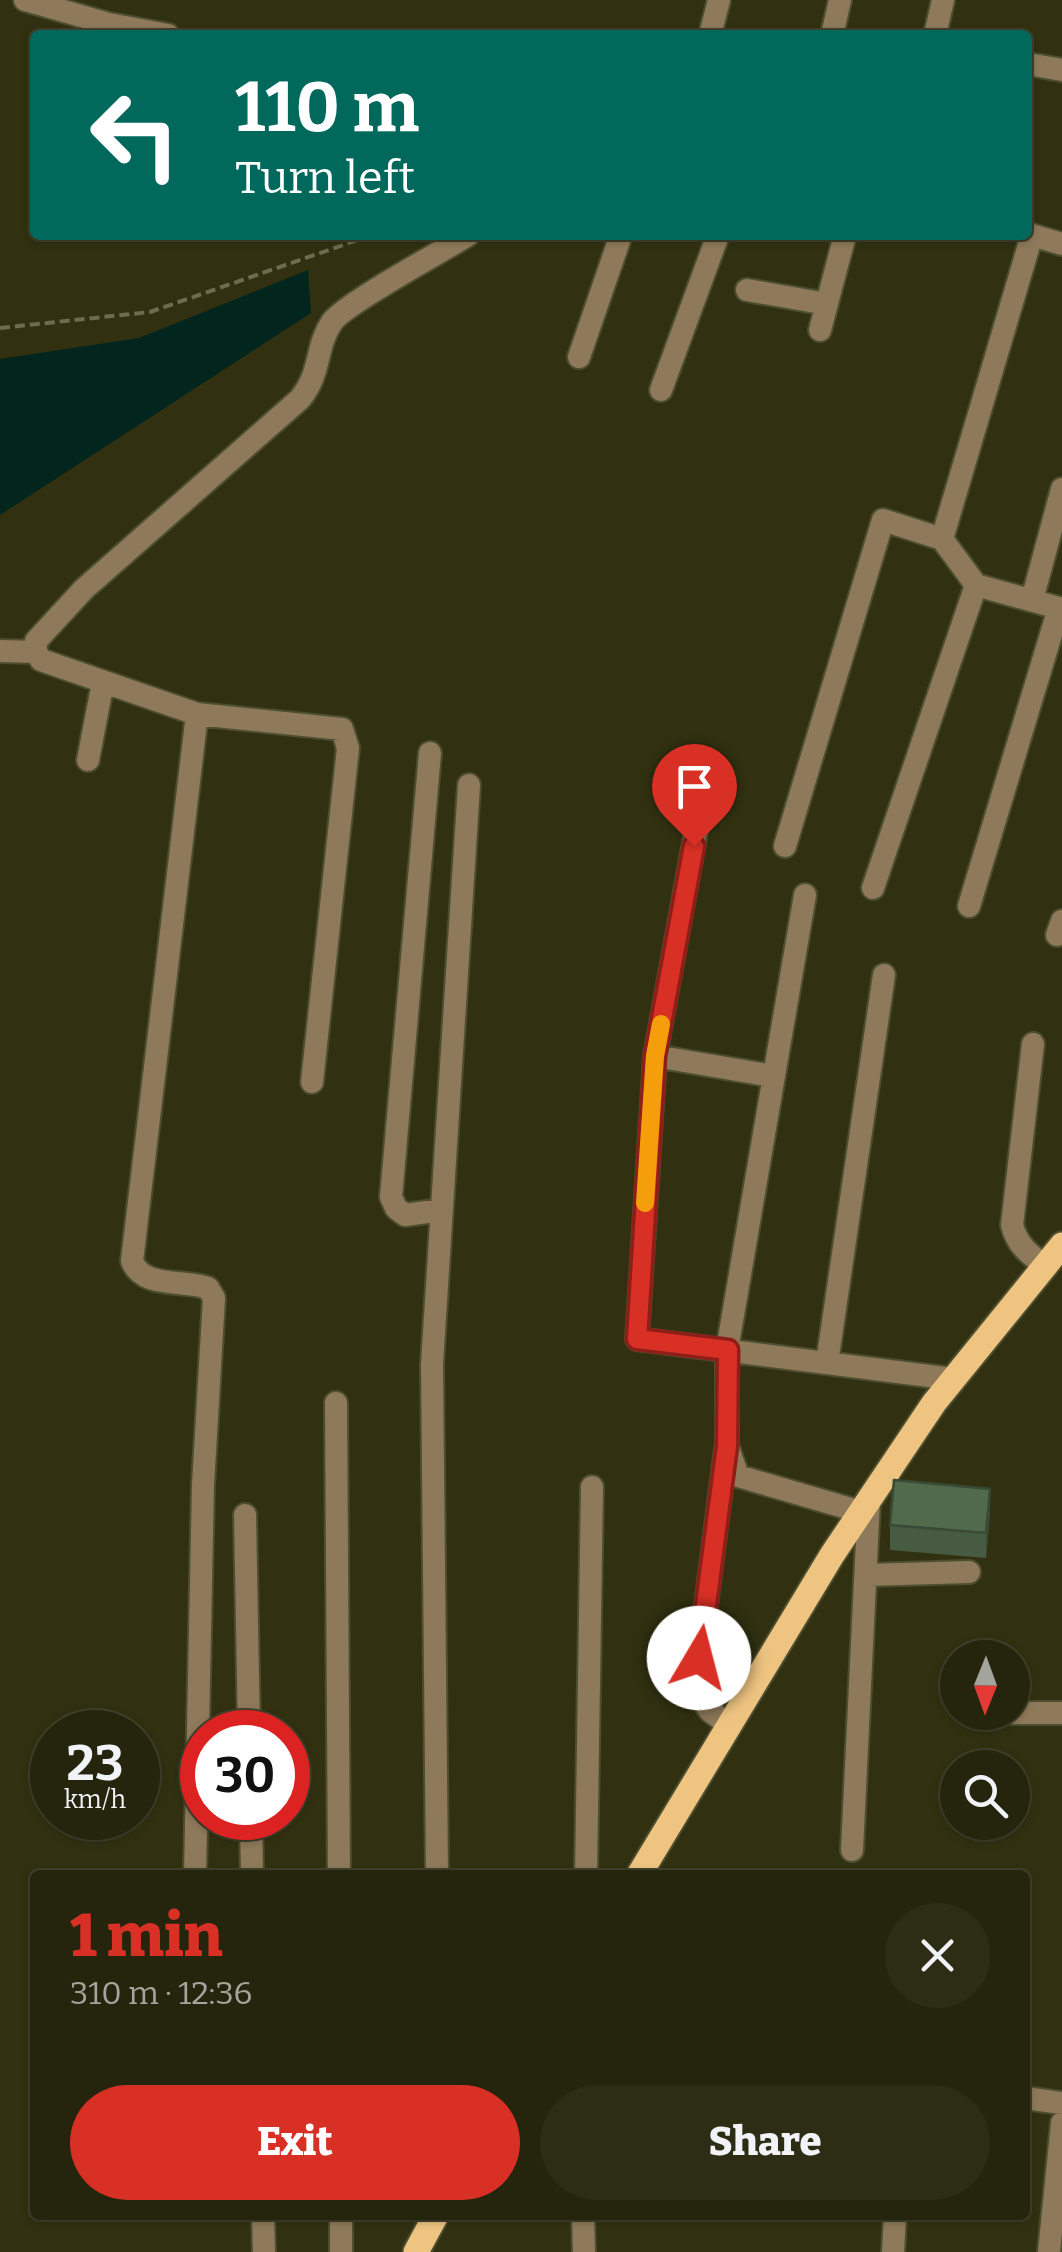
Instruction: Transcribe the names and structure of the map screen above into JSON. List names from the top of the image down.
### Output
{
  "north": "bottom",
  "page": {
    "turn": ["110 m", "Turn left"],
    "speed": "23 km/h",
    "limit": "30",
    "heading": ["1 min", "310 m · 12:36"],
    "buttons": ["Exit", "Share"]
  }
}
